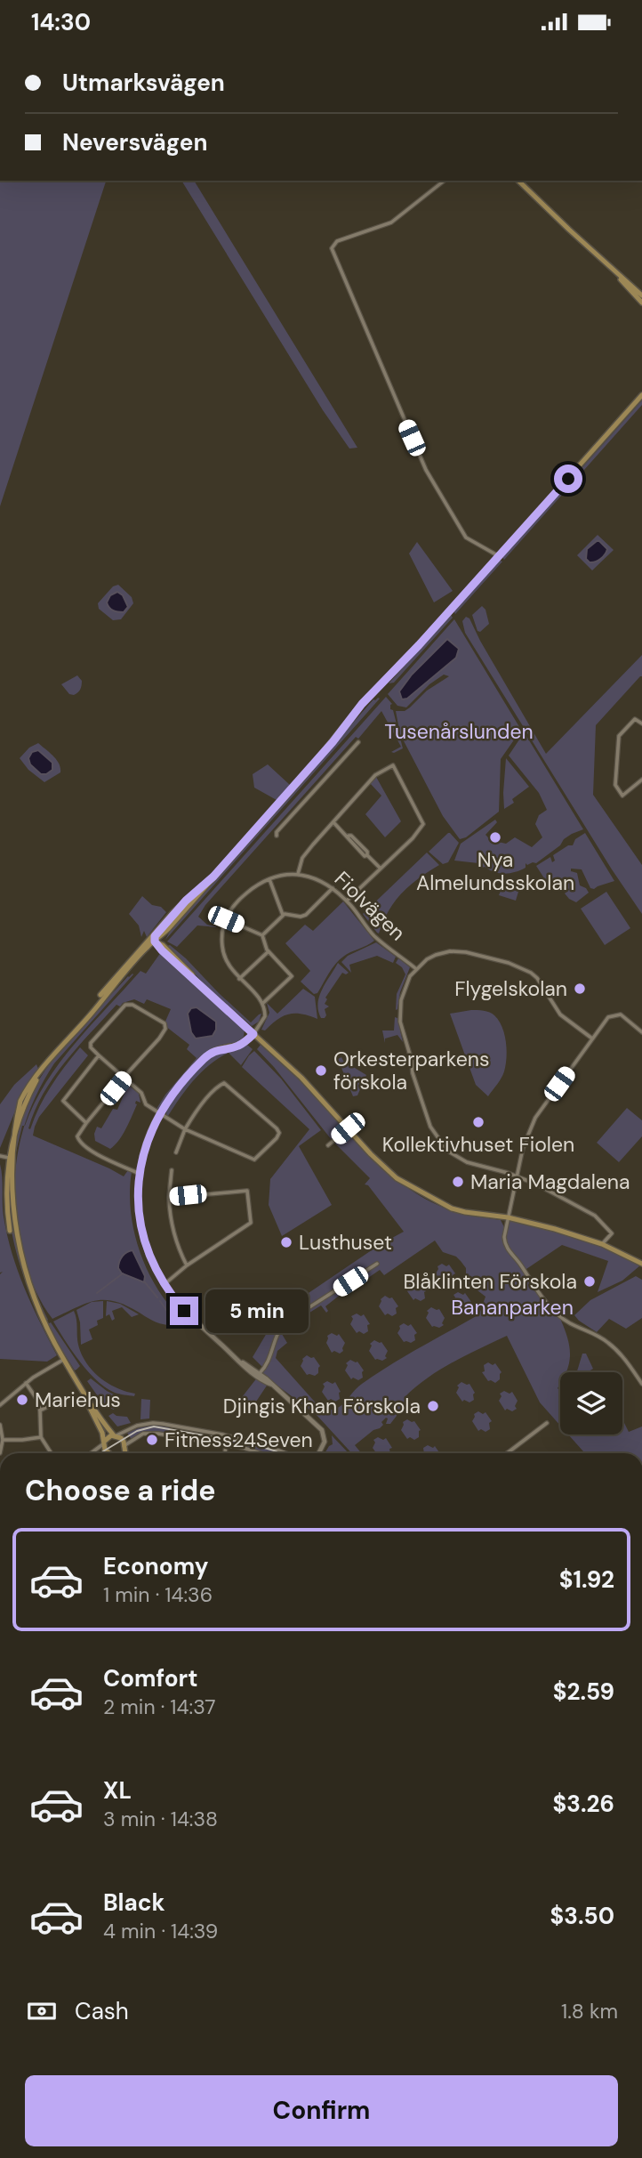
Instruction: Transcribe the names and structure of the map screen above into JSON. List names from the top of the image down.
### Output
{
  "streets": {
    "street": ["Fiolvägen"]
  },
  "parks": ["Tusenårslunden", "Bananparken"],
  "places": [
    "Nya Almelundsskolan",
    "Flygelskolan",
    "Orkesterparkens förskola",
    "Kollektivhuset Fiolen",
    "Maria Magdalena",
    "Lusthuset",
    "Blåklinten Förskola",
    "Mariehus",
    "Djingis Khan Förskola",
    "Fitness24Seven"
  ],
  "page": {
    "status": "14:30",
    "banner": ["Utmarksvägen", "Neversvägen"],
    "bubble": "5 min",
    "heading": "Choose a ride",
    "list": [
      {
        "name": "Economy",
        "note": "1 min · 14:36",
        "value": "$1.92"
      },
      {
        "name": "Comfort",
        "note": "2 min · 14:37",
        "value": "$2.59"
      },
      {
        "name": "XL",
        "note": "3 min · 14:38",
        "value": "$3.26"
      },
      {
        "name": "Black",
        "note": "4 min · 14:39",
        "value": "$3.50"
      }
    ],
    "pay": ["Cash", "1.8 km"],
    "buttons": "Confirm"
  }
}
